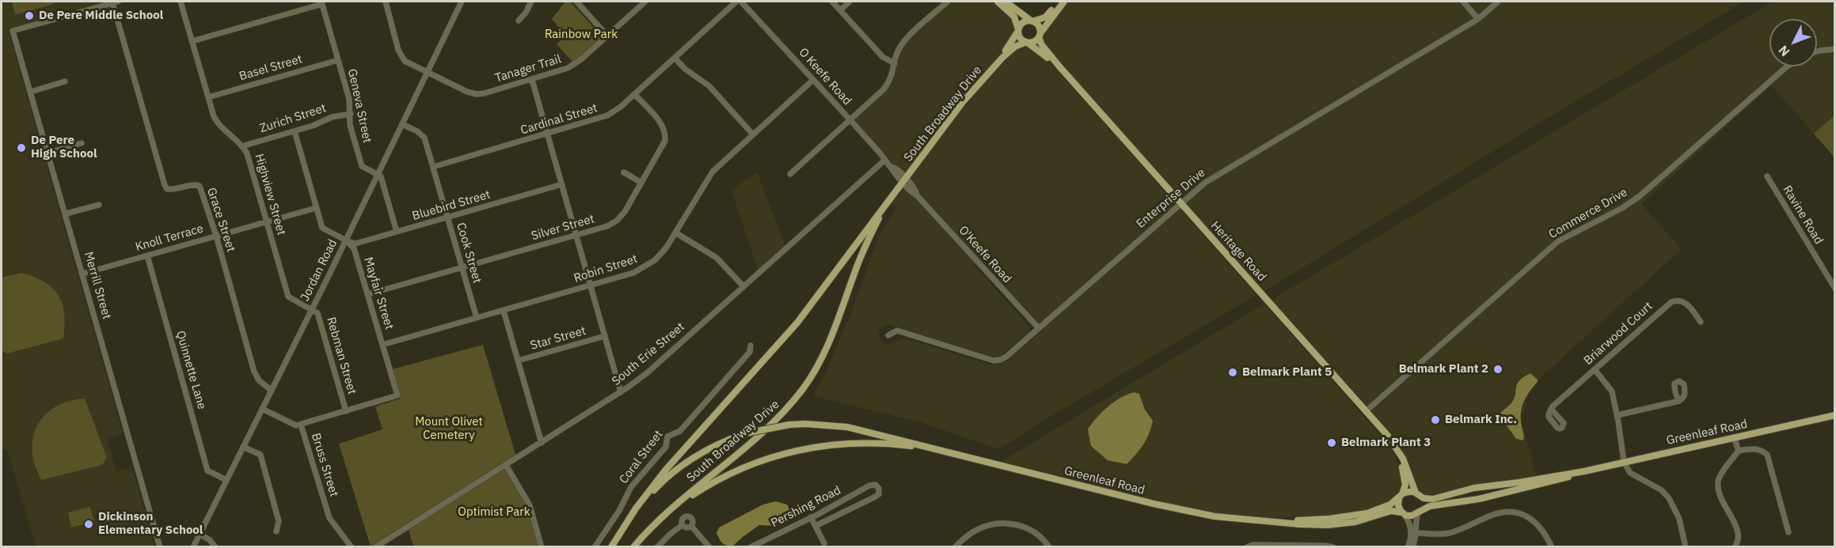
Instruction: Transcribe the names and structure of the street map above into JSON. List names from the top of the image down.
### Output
{
  "streets": {
    "main road": ["South Broadway Drive", "Heritage Road", "Greenleaf Road"],
    "street": [
      "Basel Street",
      "Tanager Trail",
      "O Keefe Road",
      "Geneva Street",
      "Zurich Street",
      "Cardinal Street",
      "Highview Street",
      "Enterprise Drive",
      "Bluebird Street",
      "Commerce Drive",
      "Ravine Road",
      "Grace Street",
      "Silver Street",
      "Knoll Terrace",
      "Cook Street",
      "O'Keefe Road",
      "Robin Street",
      "Jordan Road",
      "Merrill Street",
      "Mayfair Street",
      "Briarwood Court",
      "Star Street",
      "South Erie Street",
      "Rebman Street",
      "Quinnette Lane",
      "Coral Street",
      "Bruss Street",
      "Pershing Road"
    ]
  },
  "crossings": [
    ["Basel Street", "Geneva Street"],
    ["Basel Street", "Highview Street"],
    ["Tanager Trail", "Jordan Road"],
    ["O Keefe Road", "O'Keefe Road"],
    ["O Keefe Road", "Robin Street"],
    ["O Keefe Road", "South Erie Street"],
    ["Geneva Street", "Zurich Street"],
    ["Geneva Street", "Jordan Road"],
    ["South Broadway Drive", "Heritage Road"],
    ["South Broadway Drive", "O'Keefe Road"],
    ["Zurich Street", "Highview Street"],
    ["Cardinal Street", "Silver Street"],
    ["Cardinal Street", "Cook Street"],
    ["Highview Street", "Knoll Terrace"],
    ["Highview Street", "Jordan Road"],
    ["Highview Street", "Rebman Street"],
    ["Enterprise Drive", "Heritage Road"],
    ["Enterprise Drive", "O'Keefe Road"],
    ["Bluebird Street", "Cook Street"],
    ["Bluebird Street", "Jordan Road"],
    ["Bluebird Street", "Mayfair Street"],
    ["Commerce Drive", "Heritage Road"],
    ["Grace Street", "Knoll Terrace"],
    ["Grace Street", "Jordan Road"],
    ["Grace Street", "Merrill Street"],
    ["Silver Street", "Cook Street"],
    ["Silver Street", "Mayfair Street"],
    ["Knoll Terrace", "Merrill Street"],
    ["Knoll Terrace", "Quinnette Lane"],
    ["Heritage Road", "Greenleaf Road"],
    ["Cook Street", "Robin Street"],
    ["Cook Street", "Jordan Road"],
    ["Robin Street", "Mayfair Street"],
    ["Jordan Road", "Mayfair Street"],
    ["Jordan Road", "Rebman Street"],
    ["Jordan Road", "Quinnette Lane"],
    ["Jordan Road", "Bruss Street"],
    ["Mayfair Street", "Rebman Street"]
  ],
  "parks": ["Rainbow Park", "Mount Olivet Cemetery", "Optimist Park"],
  "places": [
    "De Pere Middle School",
    "De Pere High School",
    "Belmark Plant 2",
    "Belmark Plant 5",
    "Belmark Inc.",
    "Belmark Plant 3",
    "Dickinson Elementary School"
  ],
  "north": "bottom left"
}
